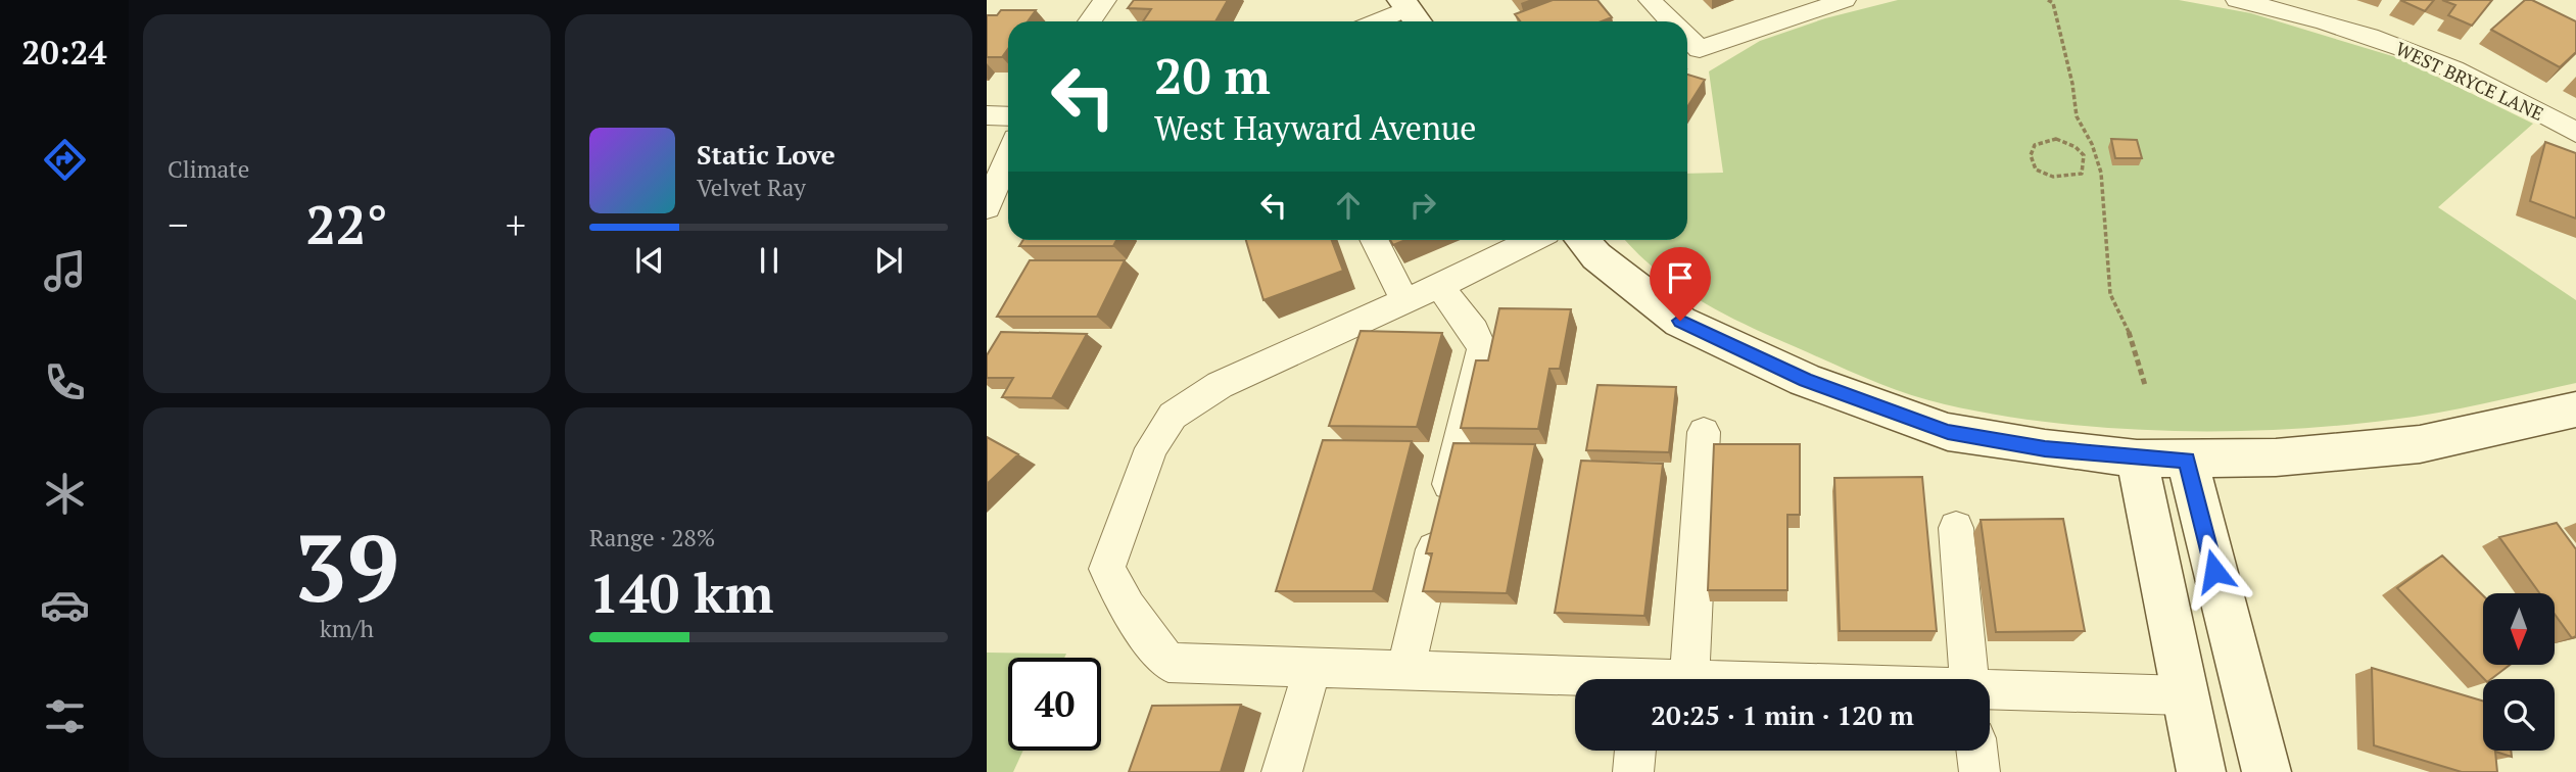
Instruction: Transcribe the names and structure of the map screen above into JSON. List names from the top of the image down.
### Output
{
  "streets": {
    "street": ["WEST BRYCE LANE"]
  },
  "north": "bottom",
  "page": {
    "tabs": "20:24",
    "tile": [
      "Climate",
      ["39", "km/h"],
      ["Range · 28%", "140 km"]
    ],
    "turn": ["20 m", "West Hayward Avenue"],
    "song": ["Static Love", "Velvet Ray"],
    "heat": ["−", "22°", "+"],
    "limit": "40",
    "trip": "20:25 · 1 min · 120 m"
  }
}
